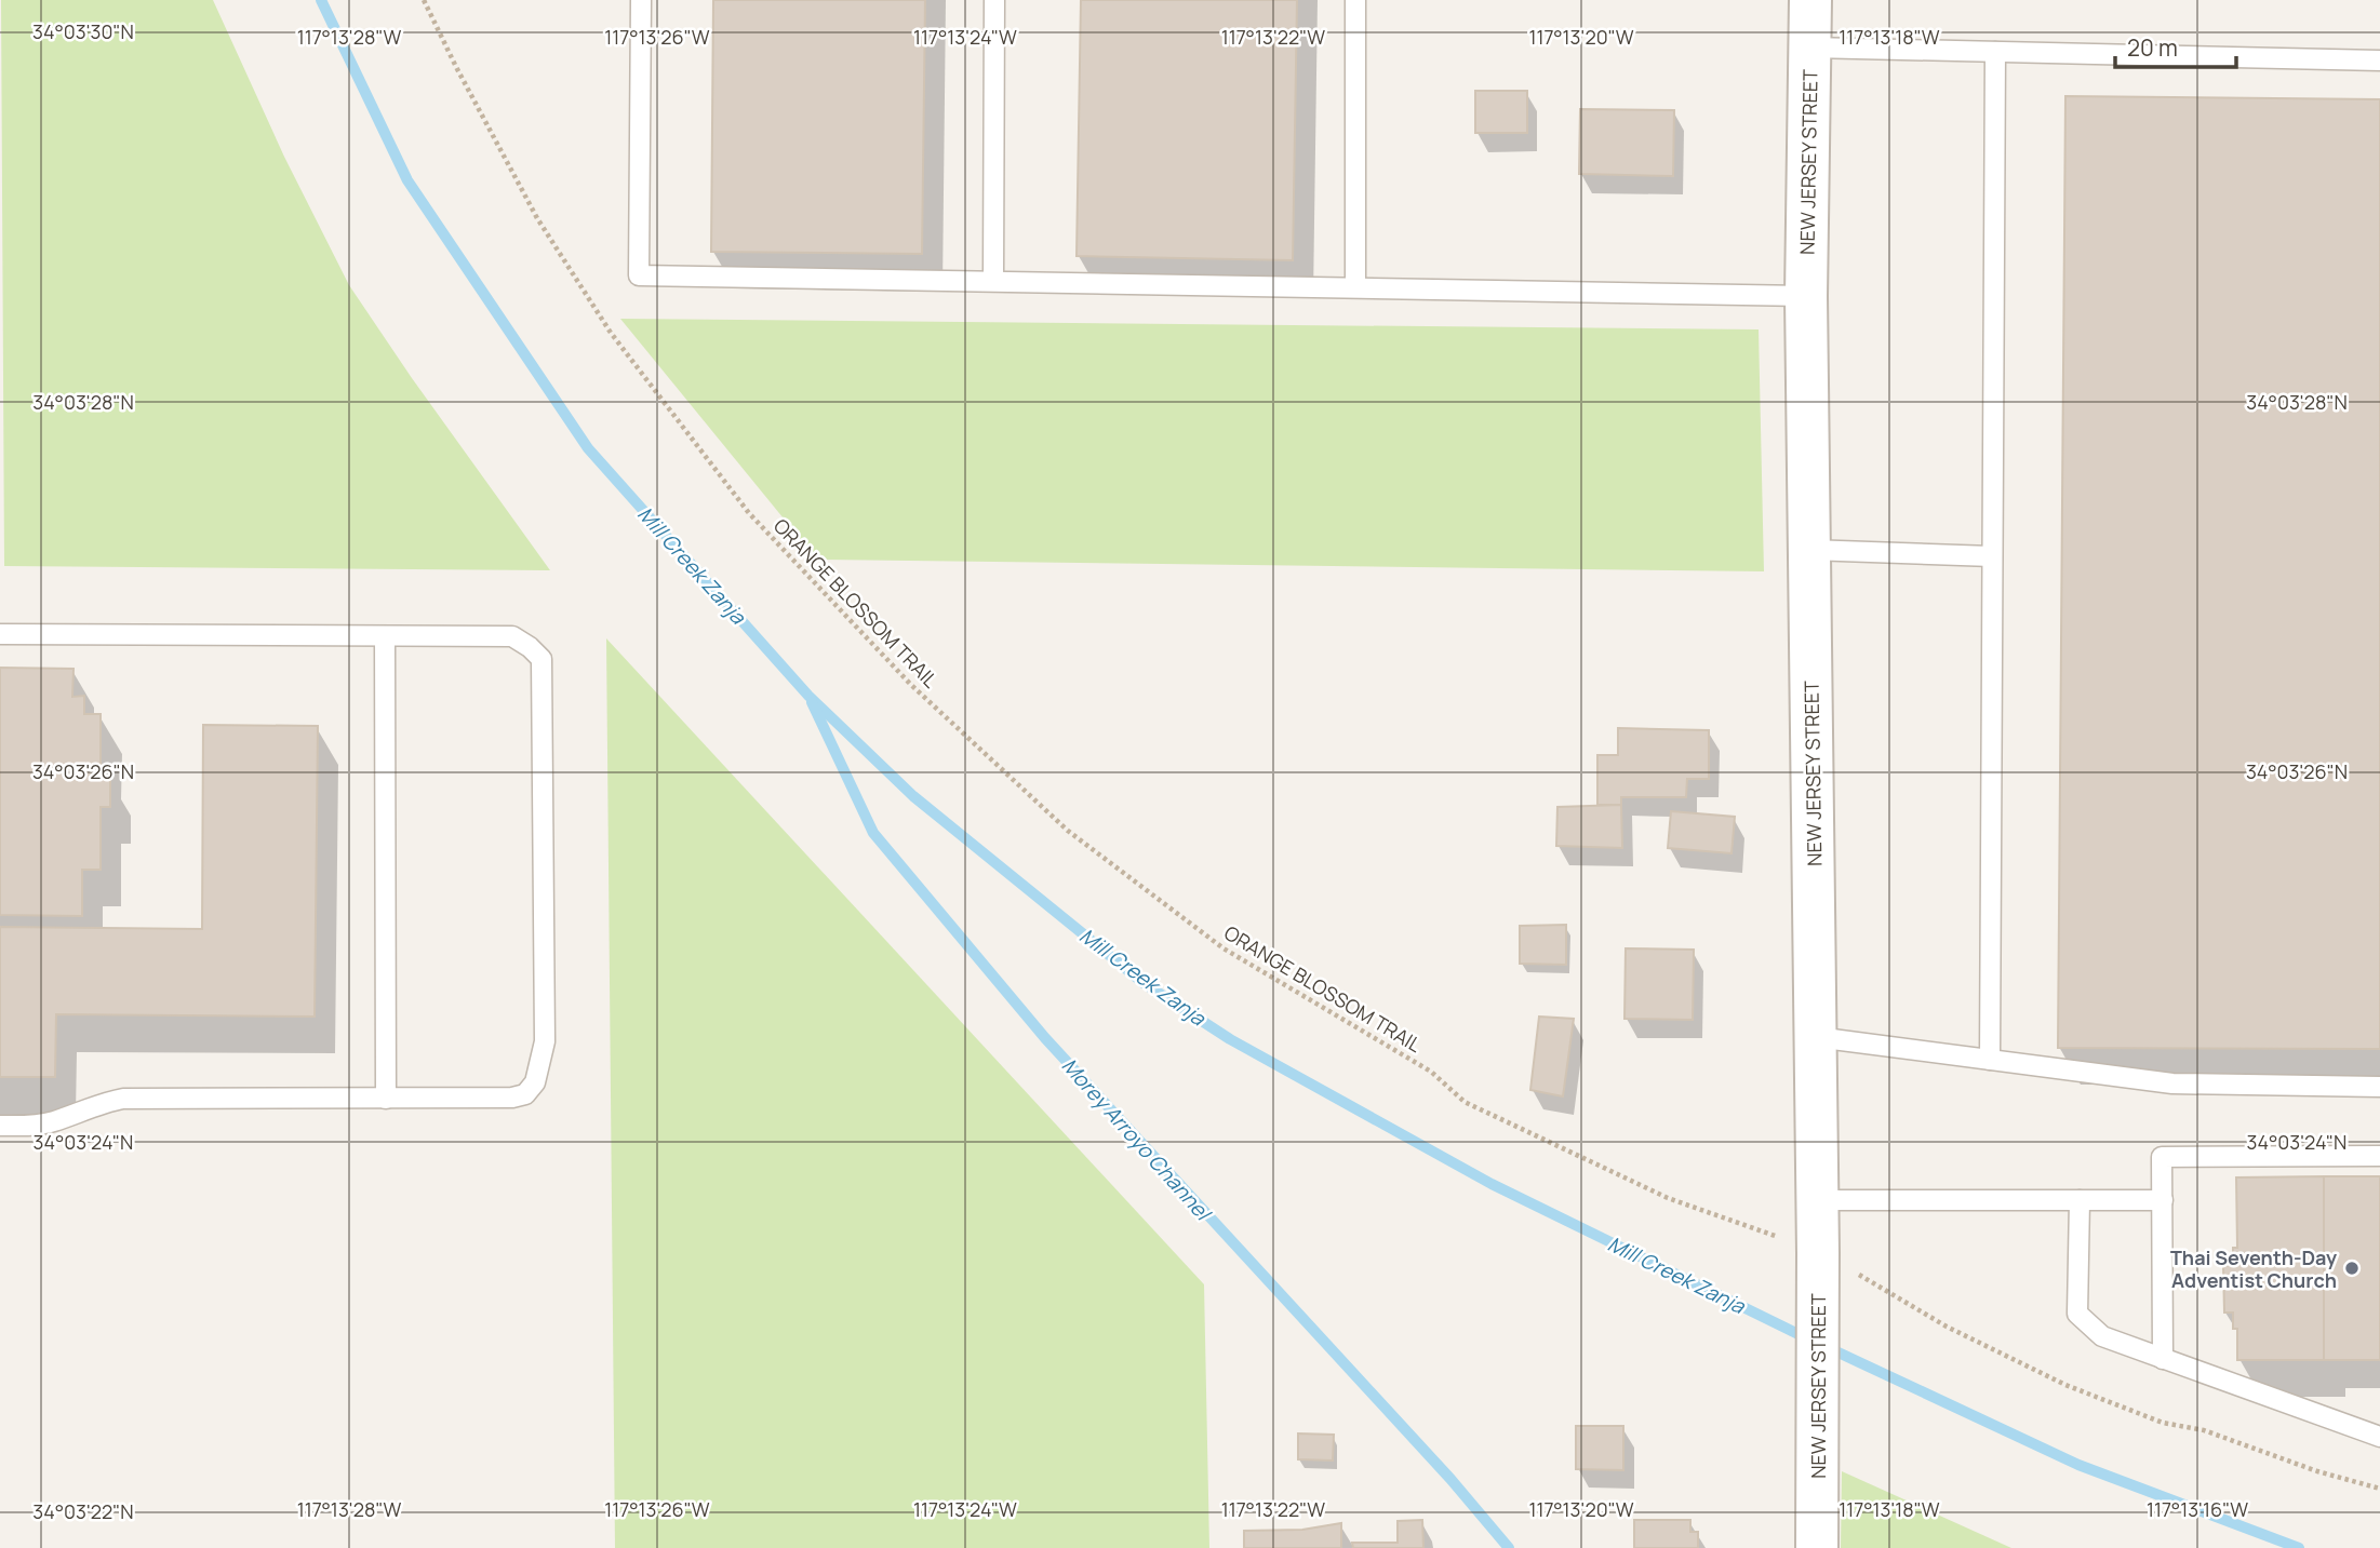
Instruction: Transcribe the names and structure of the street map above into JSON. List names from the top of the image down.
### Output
{
  "streets": {
    "street": ["NEW JERSEY STREET"],
    "path": ["ORANGE BLOSSOM TRAIL"]
  },
  "water": ["Mill Creek Zanja", "Morey Arroyo Channel"],
  "places": ["Thai Seventh-Day Adventist Church"],
  "scale_bar": "20 m",
  "coordinates": [
    "34°03'30\"N",
    "117°13'28\"W",
    "117°13'26\"W",
    "117°13'24\"W",
    "117°13'22\"W",
    "117°13'20\"W",
    "117°13'18\"W",
    "34°03'28\"N",
    "34°03'26\"N",
    "34°03'24\"N",
    "117°13'16\"W",
    "34°03'22\"N"
  ]
}
